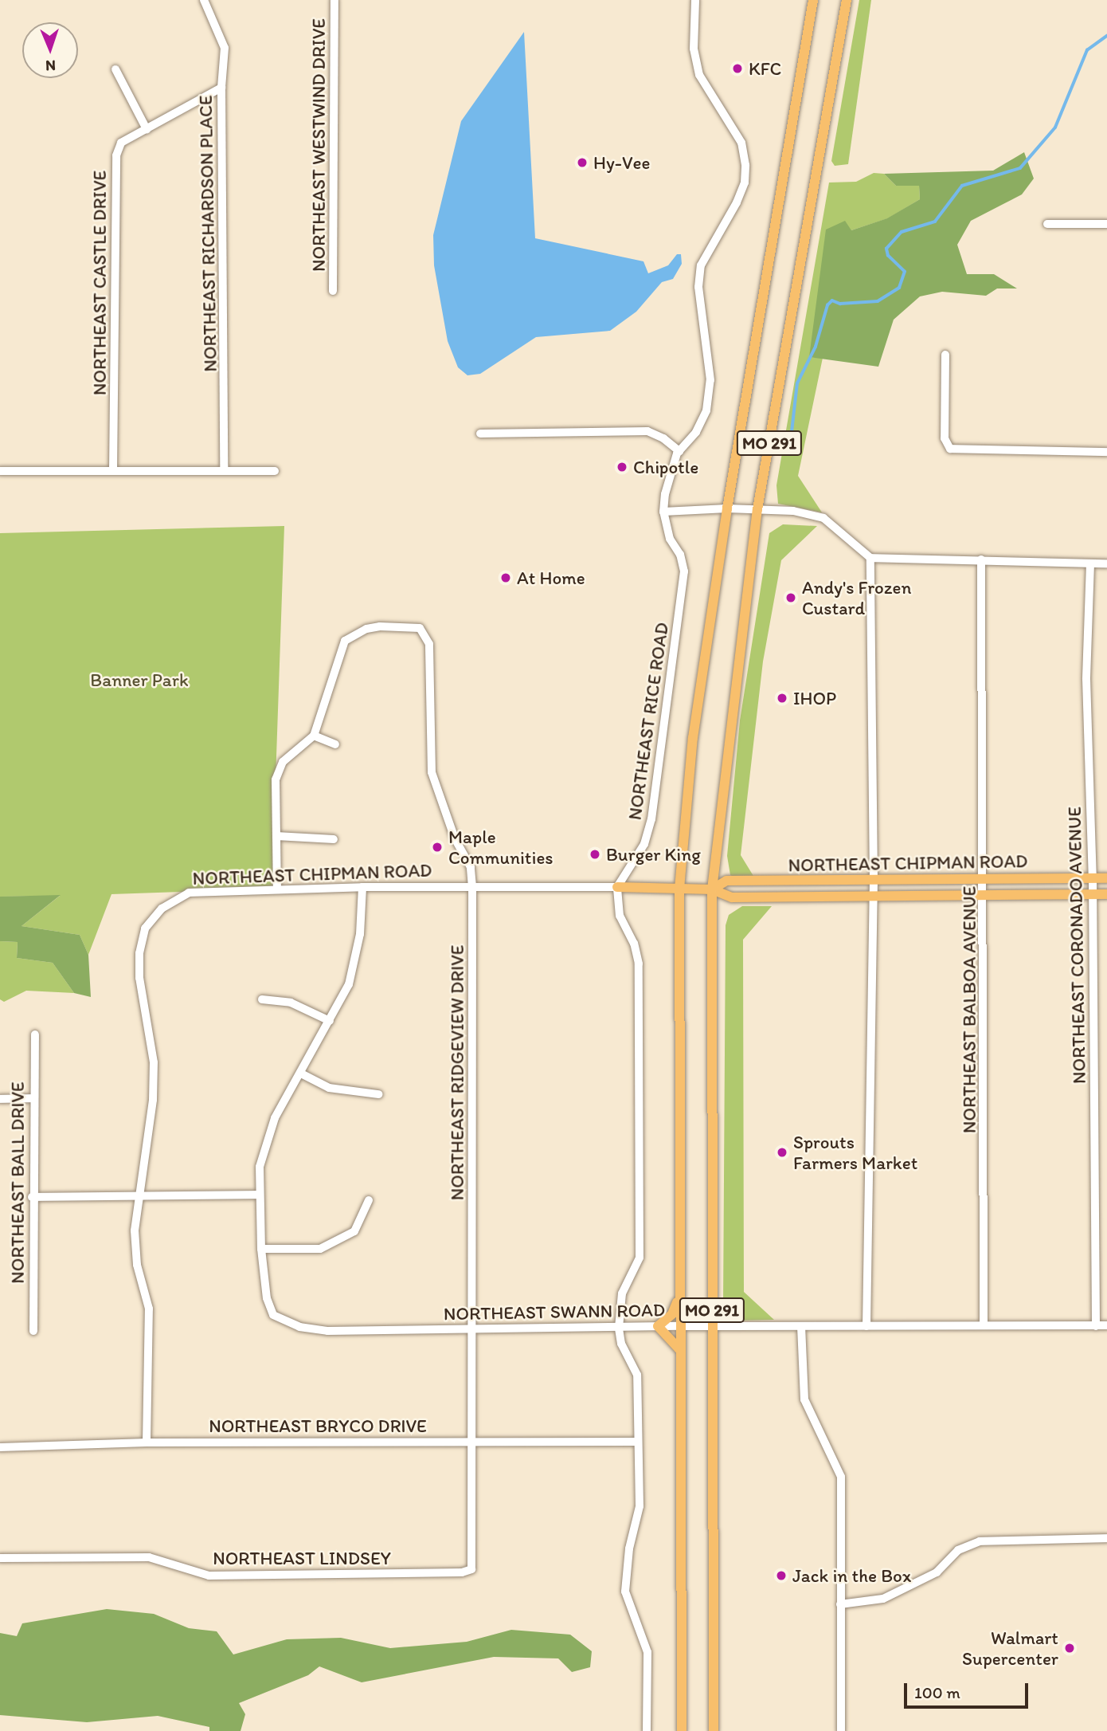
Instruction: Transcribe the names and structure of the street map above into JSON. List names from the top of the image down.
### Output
{
  "streets": {
    "main road": ["MO 291", "NORTHEAST CHIPMAN ROAD"],
    "street": [
      "NORTHEAST WESTWIND DRIVE",
      "NORTHEAST RICHARDSON PLACE",
      "NORTHEAST CASTLE DRIVE",
      "NORTHEAST RICE ROAD",
      "NORTHEAST CORONADO AVENUE",
      "NORTHEAST BALBOA AVENUE",
      "NORTHEAST RIDGEVIEW DRIVE",
      "NORTHEAST BALL DRIVE",
      "NORTHEAST SWANN ROAD",
      "NORTHEAST BRYCO DRIVE",
      "NORTHEAST LINDSEY"
    ]
  },
  "crossings": [
    ["NORTHEAST RICHARDSON PLACE", "NORTHEAST CASTLE DRIVE"],
    ["MO 291", "NORTHEAST CHIPMAN ROAD"],
    ["MO 291", "NORTHEAST SWANN ROAD"],
    ["NORTHEAST RICE ROAD", "NORTHEAST CHIPMAN ROAD"],
    ["NORTHEAST CHIPMAN ROAD", "NORTHEAST CORONADO AVENUE"],
    ["NORTHEAST CHIPMAN ROAD", "NORTHEAST BALBOA AVENUE"],
    ["NORTHEAST CHIPMAN ROAD", "NORTHEAST RIDGEVIEW DRIVE"],
    ["NORTHEAST CORONADO AVENUE", "NORTHEAST SWANN ROAD"],
    ["NORTHEAST BALBOA AVENUE", "NORTHEAST SWANN ROAD"],
    ["NORTHEAST RIDGEVIEW DRIVE", "NORTHEAST SWANN ROAD"],
    ["NORTHEAST RIDGEVIEW DRIVE", "NORTHEAST BRYCO DRIVE"],
    ["NORTHEAST RIDGEVIEW DRIVE", "NORTHEAST LINDSEY"]
  ],
  "parks": ["Banner Park"],
  "places": [
    "KFC",
    "Hy-Vee",
    "Chipotle",
    "At Home",
    "Andy's Frozen Custard",
    "IHOP",
    "Maple Communities",
    "Burger King",
    "Sprouts Farmers Market",
    "Jack in the Box",
    "Walmart Supercenter"
  ],
  "scale_bar": "100 m",
  "north": "bottom"
}
